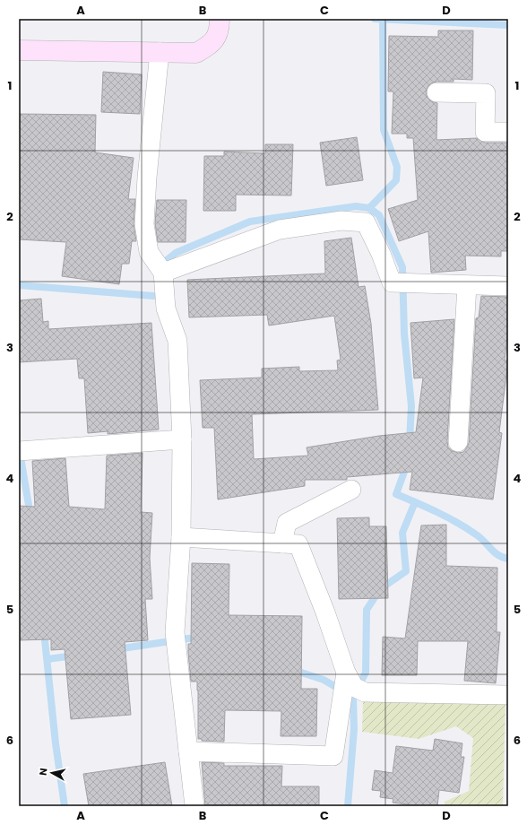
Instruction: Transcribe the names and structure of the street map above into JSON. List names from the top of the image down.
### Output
{
  "north": "left",
  "grid": {
    "columns": [
      "A",
      "B",
      "C",
      "D"
    ],
    "rows": [
      "1",
      "2",
      "3",
      "4",
      "5",
      "6"
    ]
  }
}
